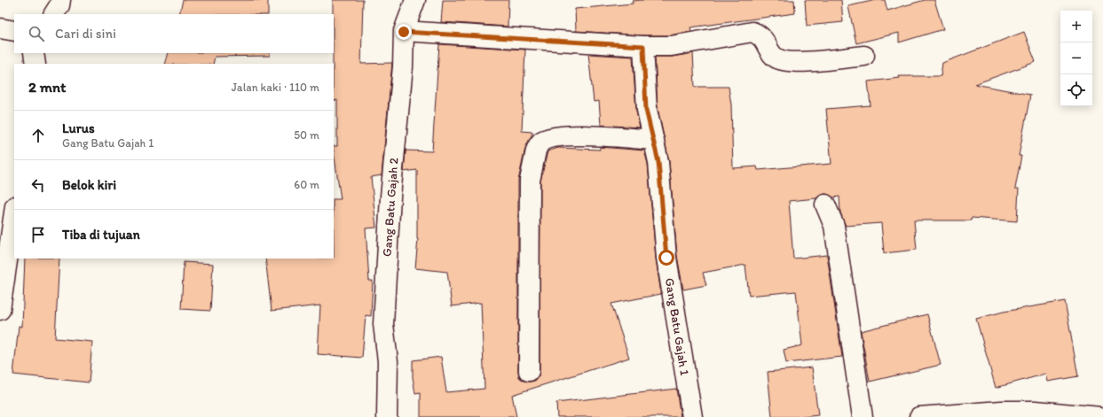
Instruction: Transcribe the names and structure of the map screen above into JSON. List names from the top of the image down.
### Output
{
  "streets": {
    "street": ["Gang Batu Gajah 2", "Gang Batu Gajah 1"]
  },
  "page": {
    "map_buttons": ["+", "−"],
    "search": "Cari di sini",
    "heading": ["2 mnt", "Jalan kaki · 110 m"],
    "list": [
      ["Lurus", "Gang Batu Gajah 1", "50 m"],
      ["Belok kiri", "60 m"],
      "Tiba di tujuan"
    ]
  }
}
